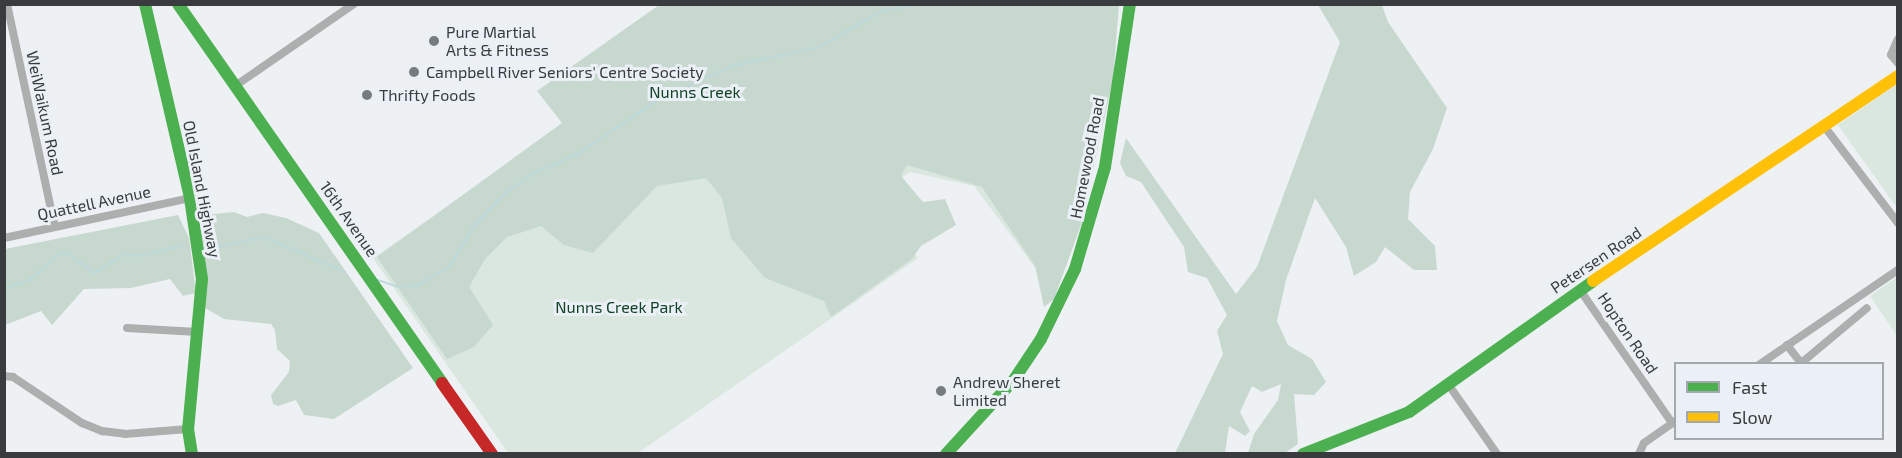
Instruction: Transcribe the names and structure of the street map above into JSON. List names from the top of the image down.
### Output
{
  "streets": {
    "street": [
      "WeiWaikum Road",
      "Homewood Road",
      "Old Island Highway",
      "Quattell Avenue",
      "16th Avenue",
      "Petersen Road",
      "Hopton Road"
    ]
  },
  "crossings": [
    ["WeiWaikum Road", "Quattell Avenue"],
    ["Old Island Highway", "Quattell Avenue"],
    ["Petersen Road", "Hopton Road"]
  ],
  "parks": ["Nunns Creek", "Nunns Creek Park"],
  "places": [
    "Pure Martial Arts & Fitness",
    "Campbell River Seniors' Centre Society",
    "Thrifty Foods",
    "Andrew Sheret Limited"
  ],
  "legend": ["Fast", "Slow"]
}
